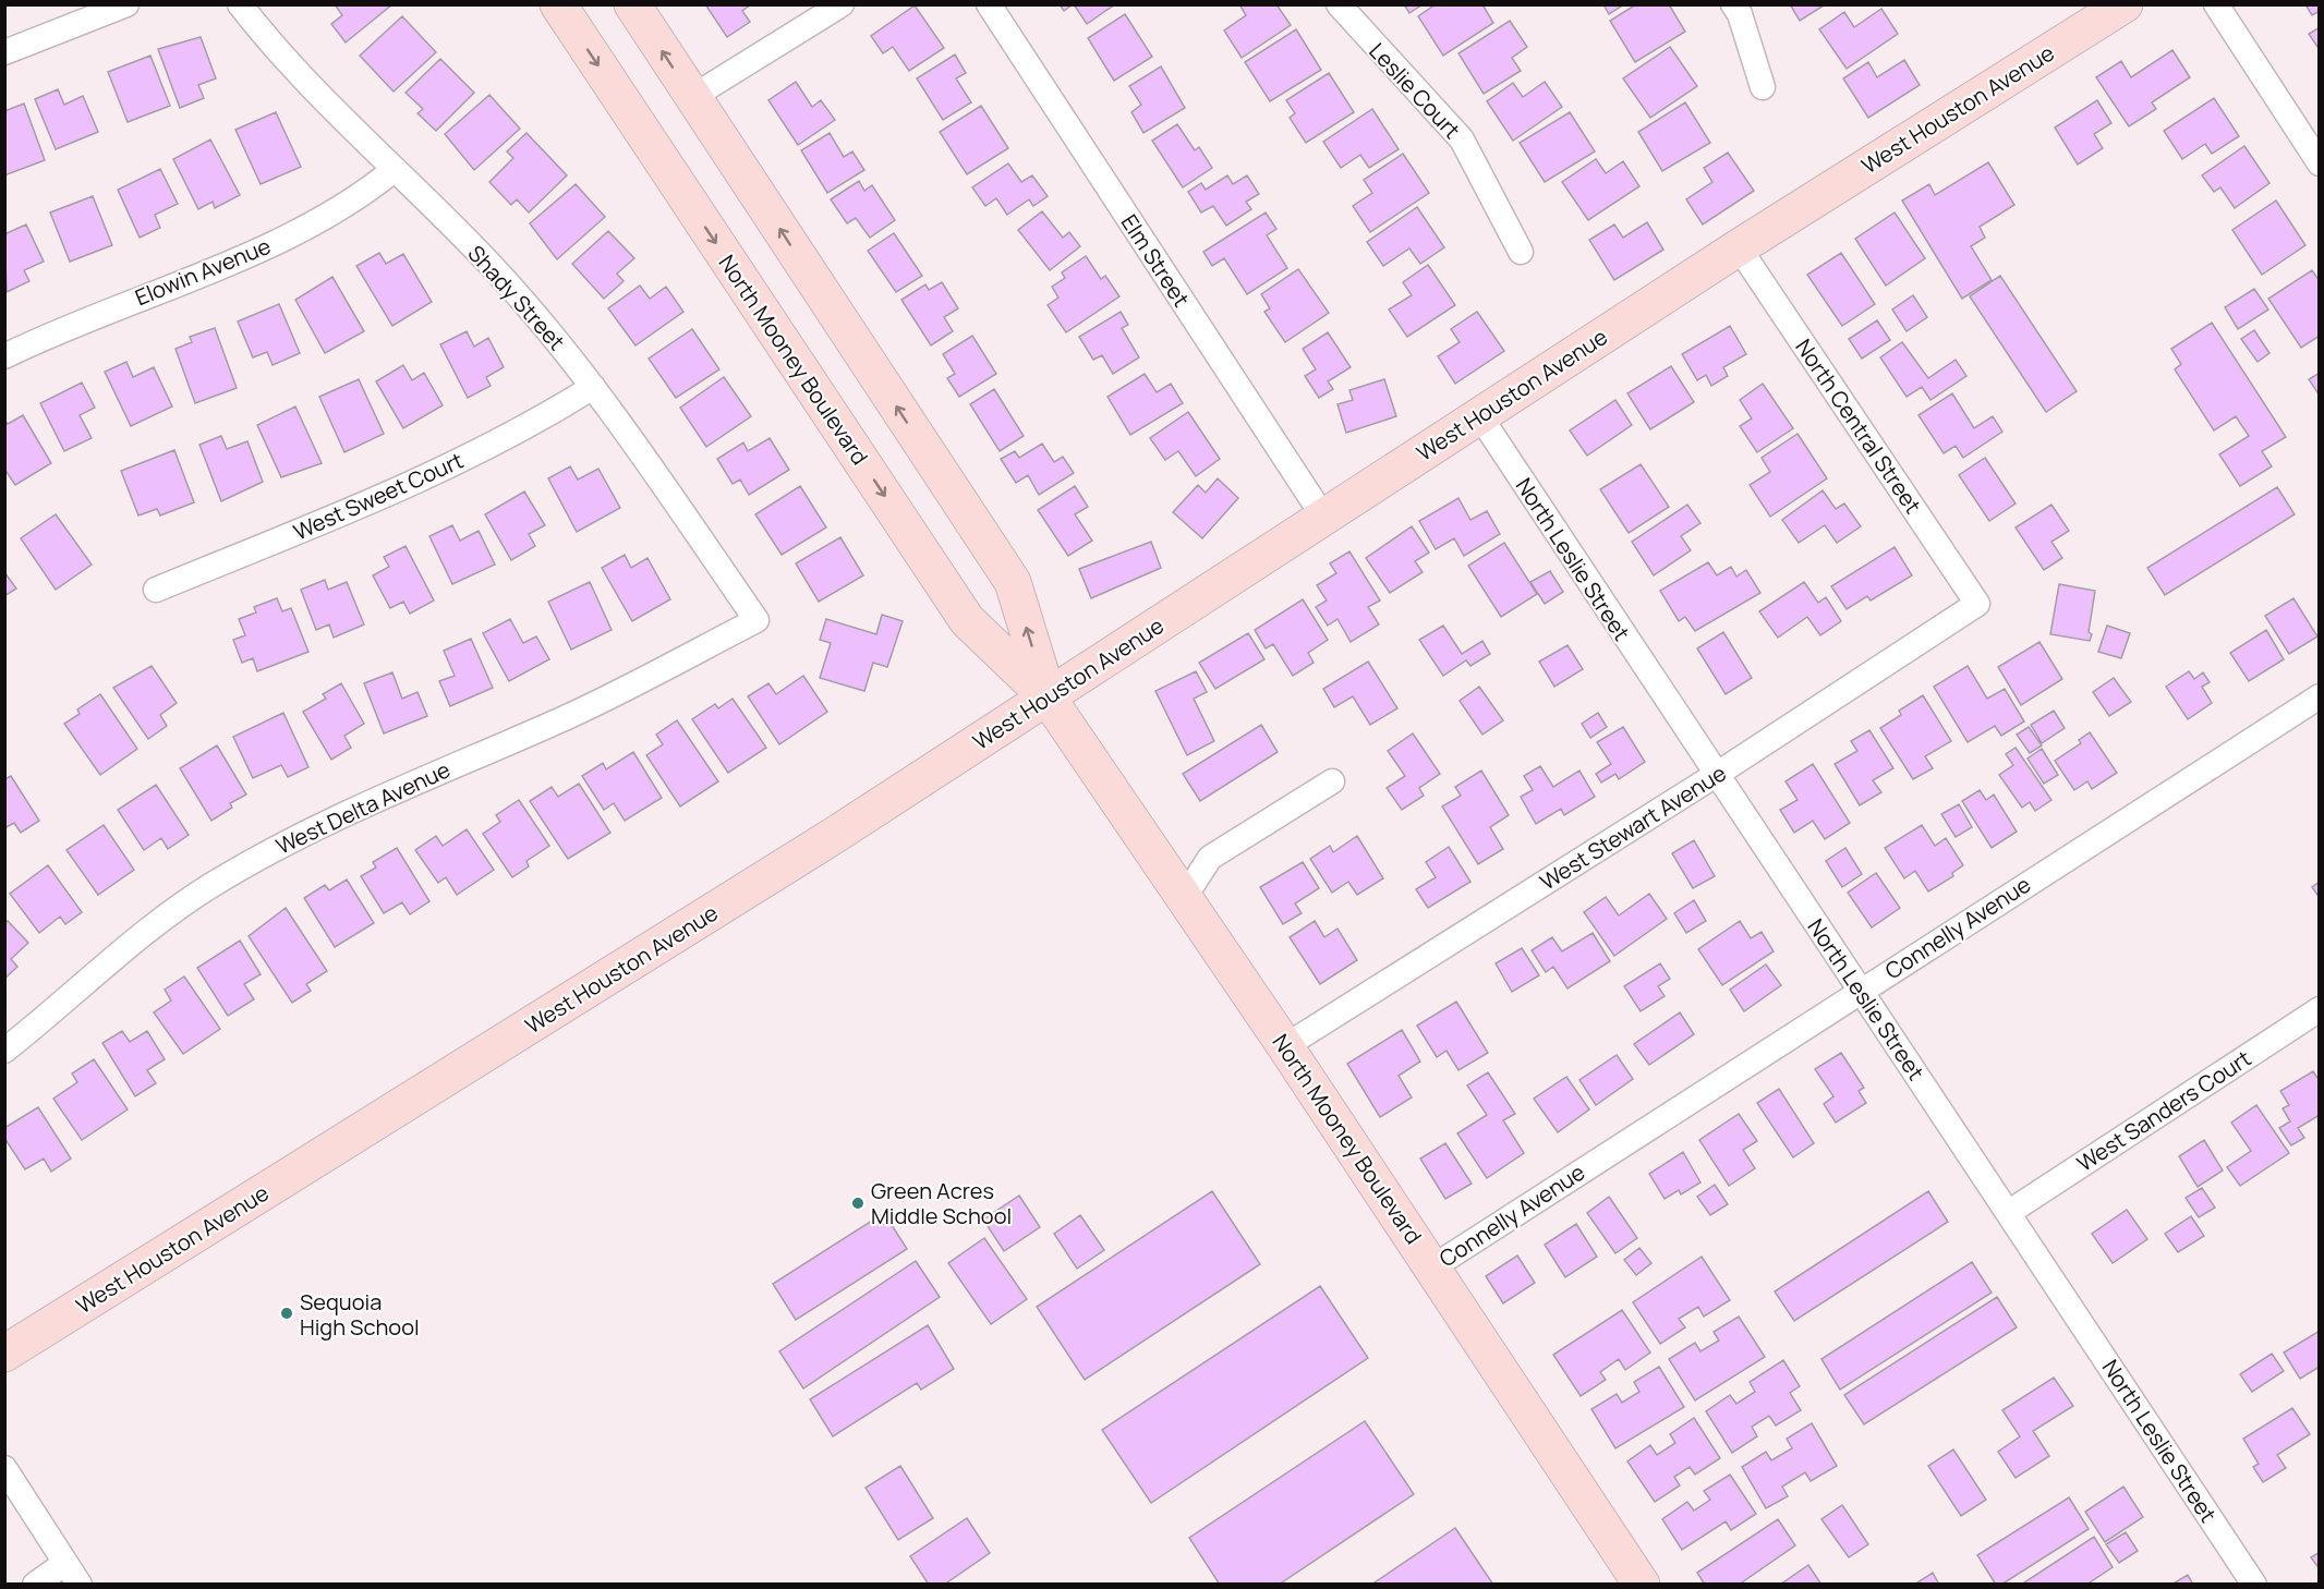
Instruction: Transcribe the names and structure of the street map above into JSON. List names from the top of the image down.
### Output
{
  "streets": {
    "street": [
      "Leslie Court",
      "West Houston Avenue",
      "Elm Street",
      "Elowin Avenue",
      "Shady Street",
      "North Mooney Boulevard",
      "North Central Street",
      "West Sweet Court",
      "North Leslie Street",
      "West Delta Avenue",
      "West Stewart Avenue",
      "Connelly Avenue",
      "West Sanders Court"
    ]
  },
  "crossings": [
    ["West Houston Avenue", "Elm Street"],
    ["West Houston Avenue", "North Mooney Boulevard"],
    ["West Houston Avenue", "North Central Street"],
    ["West Houston Avenue", "North Leslie Street"],
    ["Elowin Avenue", "Shady Street"],
    ["Shady Street", "West Sweet Court"],
    ["Shady Street", "West Delta Avenue"],
    ["North Mooney Boulevard", "West Stewart Avenue"],
    ["North Mooney Boulevard", "Connelly Avenue"],
    ["North Central Street", "West Stewart Avenue"],
    ["North Leslie Street", "West Stewart Avenue"],
    ["North Leslie Street", "Connelly Avenue"],
    ["North Leslie Street", "West Sanders Court"]
  ],
  "places": ["Green Acres Middle School", "Sequoia High School"]
}
